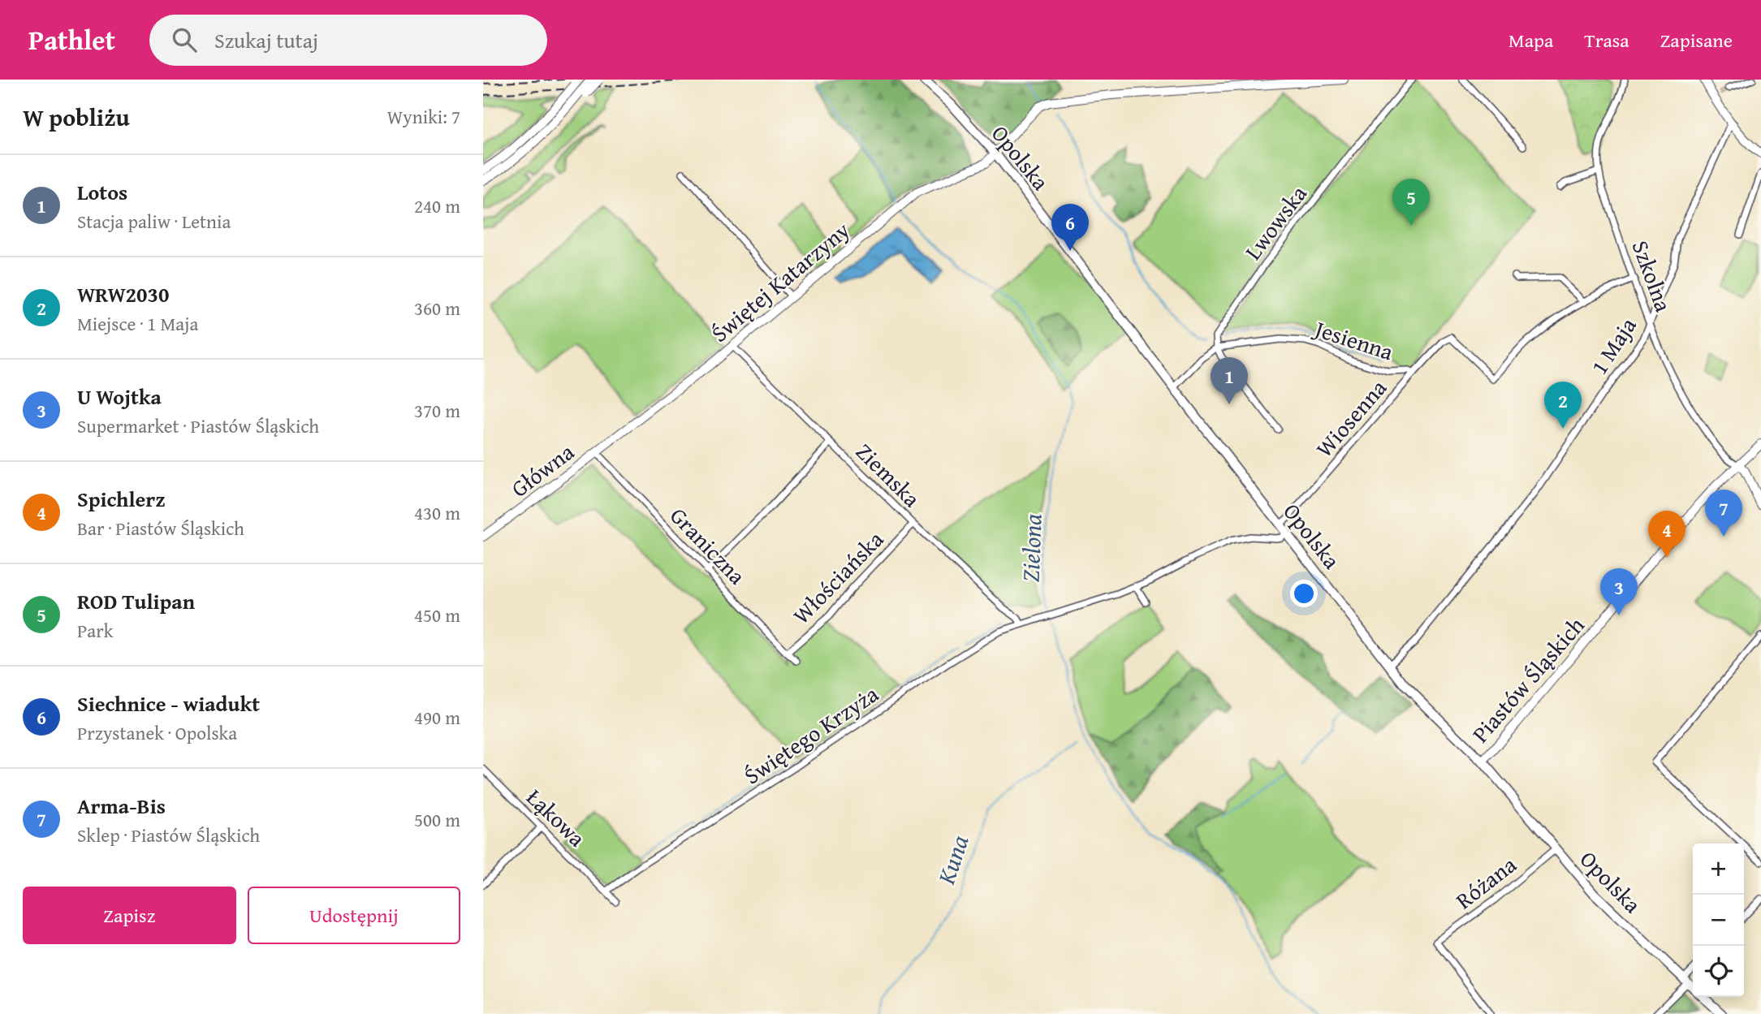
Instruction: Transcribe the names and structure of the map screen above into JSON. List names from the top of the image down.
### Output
{
  "streets": {
    "main road": ["Opolska"],
    "street": [
      "Lwowska",
      "Szkolna",
      "Świętej Katarzyny",
      "Jesienna",
      "1 Maja",
      "Wiosenna",
      "Główna",
      "Ziemska",
      "Graniczna",
      "Włościańska",
      "Piastów Śląskich",
      "Świętego Krzyża",
      "Łąkowa",
      "Różana"
    ]
  },
  "crossings": [
    ["Opolska", "Świętej Katarzyny"],
    ["Opolska", "1 Maja"],
    ["Opolska", "Wiosenna"],
    ["Opolska", "Piastów Śląskich"],
    ["Opolska", "Różana"],
    ["Lwowska", "Jesienna"],
    ["Szkolna", "1 Maja"],
    ["Szkolna", "Piastów Śląskich"],
    ["Świętej Katarzyny", "Główna"],
    ["Świętej Katarzyny", "Ziemska"],
    ["Świętej Katarzyny", "Graniczna"],
    ["Jesienna", "Wiosenna"],
    ["Główna", "Graniczna"],
    ["Ziemska", "Włościańska"],
    ["Ziemska", "Świętego Krzyża"],
    ["Graniczna", "Włościańska"],
    ["Świętego Krzyża", "Łąkowa"]
  ],
  "water": ["Zielona", "Kuna"],
  "page": {
    "header": "Pathlet",
    "search": "Szukaj tutaj",
    "nav": ["Mapa", "Trasa", "Zapisane"],
    "heading": ["W pobliżu", "Wyniki: 7"],
    "list": [
      {
        "mark": "1",
        "name": "Lotos",
        "note": "Stacja paliw · Letnia",
        "value": "240 m"
      },
      {
        "mark": "2",
        "name": "WRW2030",
        "note": "Miejsce · 1 Maja",
        "value": "360 m"
      },
      {
        "mark": "3",
        "name": "U Wojtka",
        "note": "Supermarket · Piastów Śląskich",
        "value": "370 m"
      },
      {
        "mark": "4",
        "name": "Spichlerz",
        "note": "Bar · Piastów Śląskich",
        "value": "430 m"
      },
      {
        "mark": "5",
        "name": "ROD Tulipan",
        "note": "Park",
        "value": "450 m"
      },
      {
        "mark": "6",
        "name": "Siechnice - wiadukt",
        "note": "Przystanek · Opolska",
        "value": "490 m"
      },
      {
        "mark": "7",
        "name": "Arma-Bis",
        "note": "Sklep · Piastów Śląskich",
        "value": "500 m"
      }
    ],
    "pins": [
      "5",
      "6",
      "1",
      "2",
      "7",
      "4",
      "3"
    ],
    "map_buttons": ["+", "−"],
    "buttons": ["Zapisz", "Udostępnij"]
  }
}
